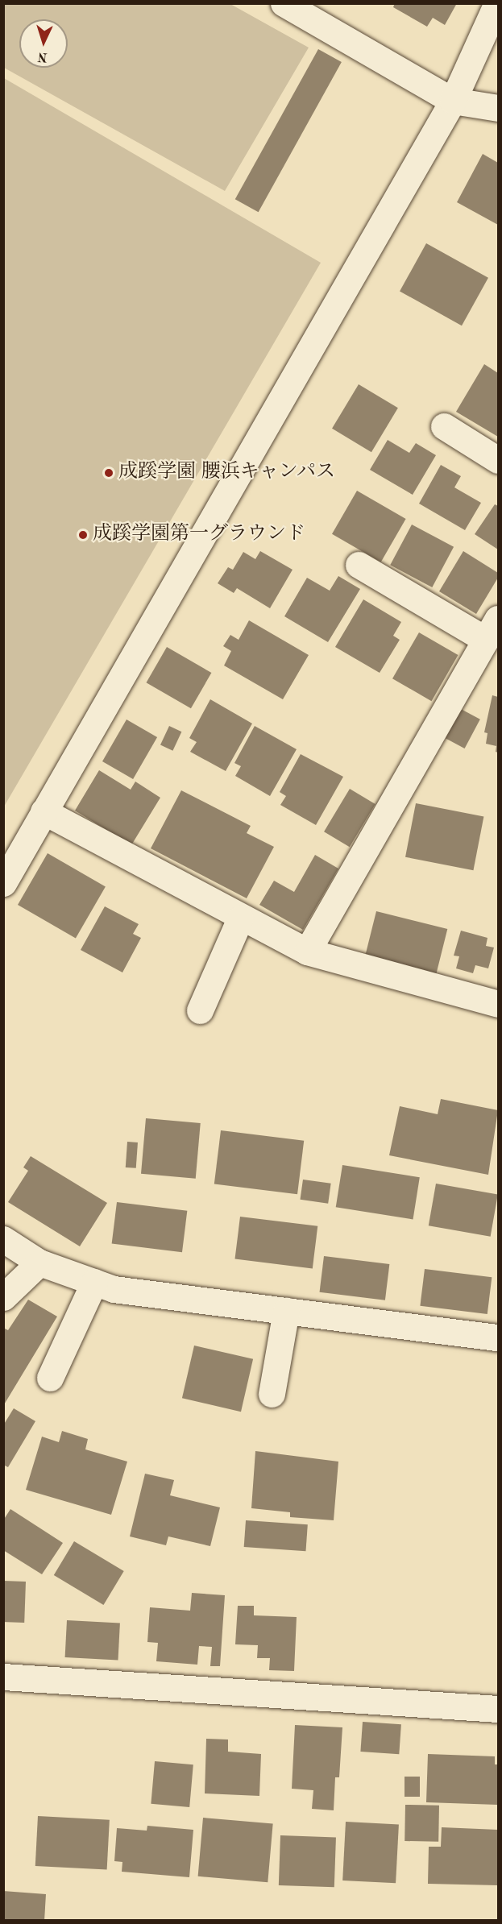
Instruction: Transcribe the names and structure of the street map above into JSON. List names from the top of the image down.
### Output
{
  "places": ["成蹊学園 腰浜キャンパス", "成蹊学園第一グラウンド"],
  "north": "bottom"
}
